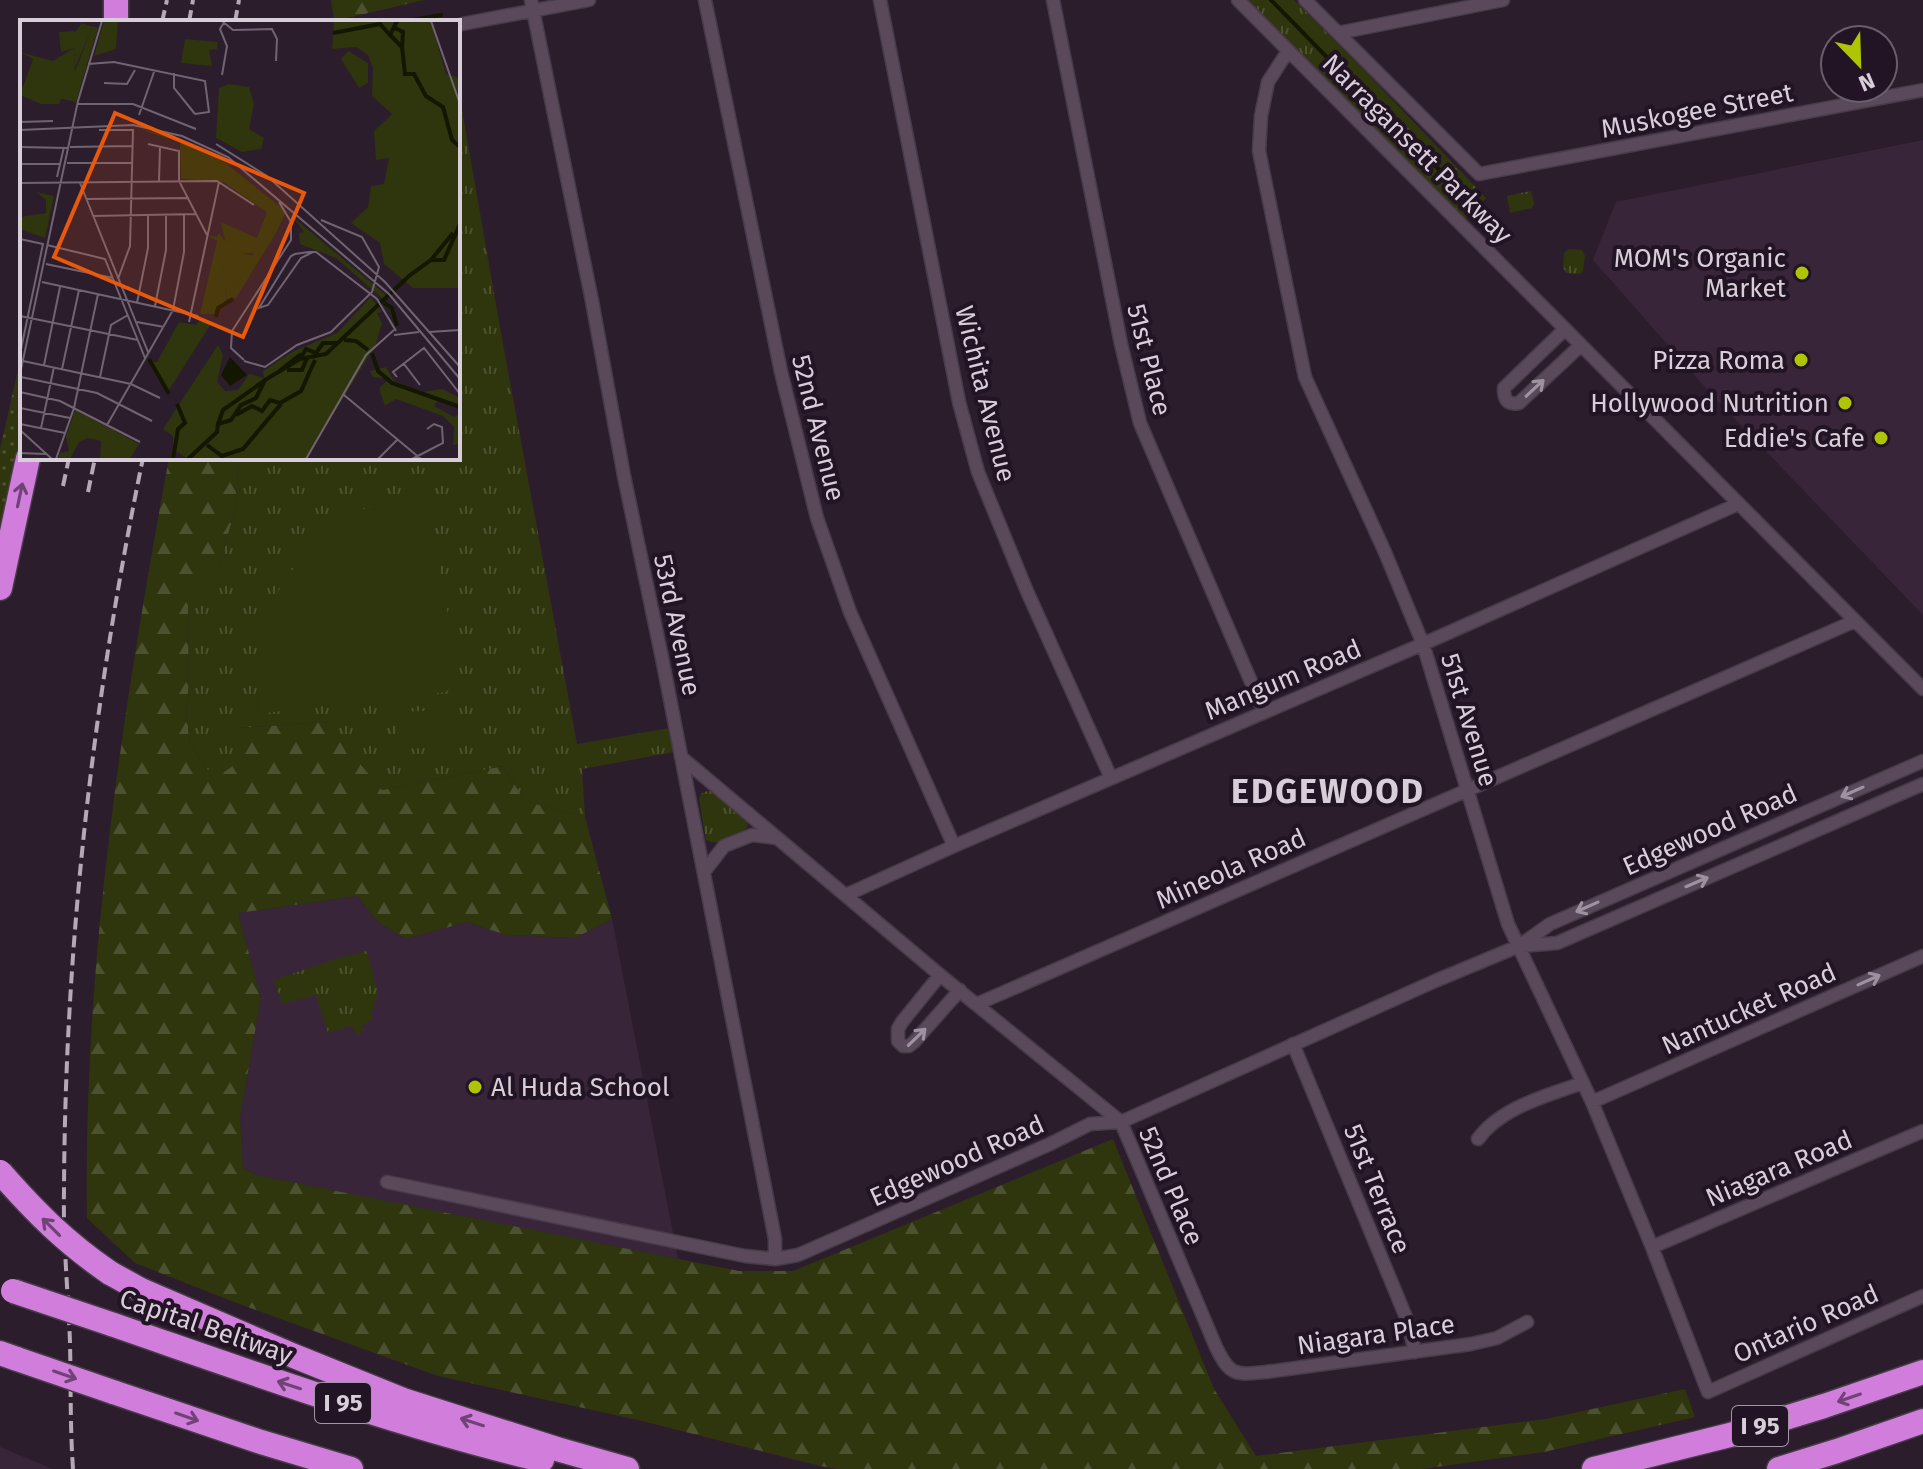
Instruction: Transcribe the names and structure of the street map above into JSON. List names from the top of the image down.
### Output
{
  "streets": {
    "highway": ["Capital Beltway", "I 95"],
    "street": [
      "Muskogee Street",
      "Narragansett Parkway",
      "51st Place",
      "Wichita Avenue",
      "52nd Avenue",
      "53rd Avenue",
      "Mangum Road",
      "51st Avenue",
      "Edgewood Road",
      "Mineola Road",
      "Nantucket Road",
      "Niagara Road",
      "52nd Place",
      "51st Terrace",
      "Ontario Road",
      "Niagara Place"
    ]
  },
  "crossings": [
    ["Muskogee Street", "Narragansett Parkway"],
    ["Narragansett Parkway", "Mangum Road"],
    ["Narragansett Parkway", "51st Avenue"],
    ["Narragansett Parkway", "Mineola Road"],
    ["51st Place", "Mangum Road"],
    ["Wichita Avenue", "Mangum Road"],
    ["52nd Avenue", "Mangum Road"],
    ["53rd Avenue", "Edgewood Road"],
    ["53rd Avenue", "52nd Place"],
    ["Mangum Road", "51st Avenue"],
    ["Mangum Road", "52nd Place"],
    ["51st Avenue", "Edgewood Road"],
    ["51st Avenue", "Mineola Road"],
    ["51st Avenue", "Nantucket Road"],
    ["51st Avenue", "Niagara Road"],
    ["51st Avenue", "Ontario Road"],
    ["Edgewood Road", "52nd Place"],
    ["Edgewood Road", "51st Terrace"],
    ["Mineola Road", "52nd Place"],
    ["52nd Place", "Niagara Place"],
    ["51st Terrace", "Niagara Place"]
  ],
  "one_way": ["Nantucket Road"],
  "districts": ["EDGEWOOD"],
  "places": [
    "MOM's Organic Market",
    "Pizza Roma",
    "Hollywood Nutrition",
    "Eddie's Cafe",
    "Al Huda School"
  ],
  "north": "bottom right"
}
